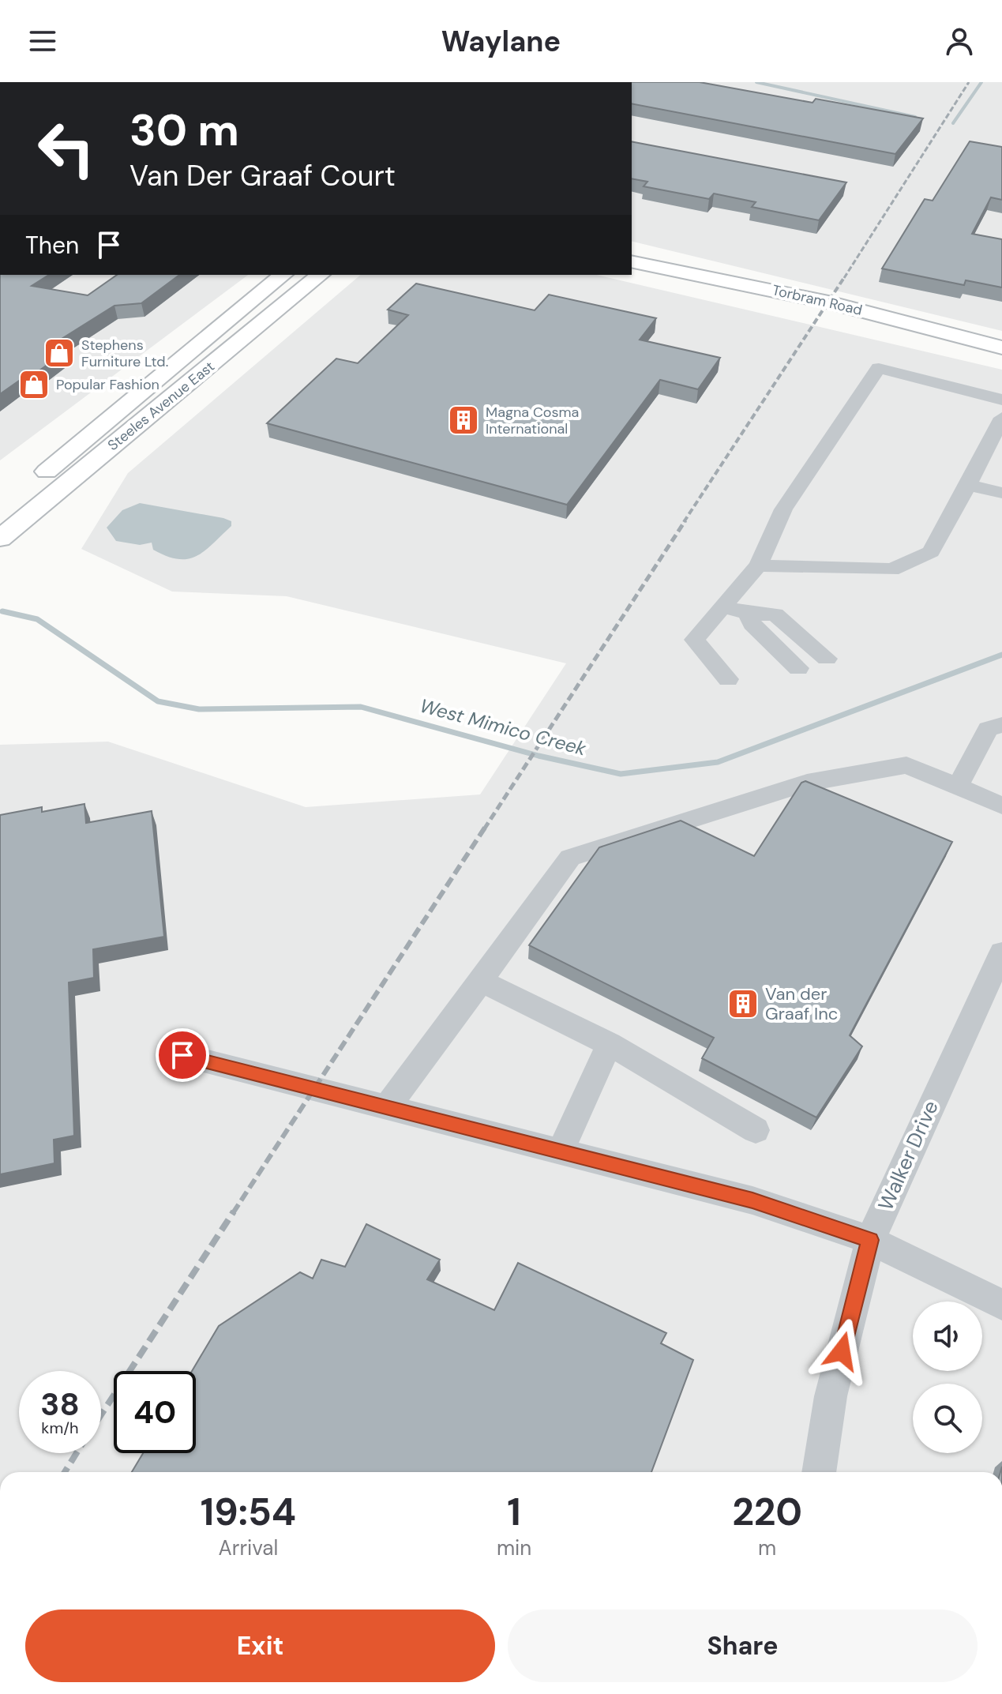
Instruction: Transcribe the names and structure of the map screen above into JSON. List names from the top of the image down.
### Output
{
  "streets": {
    "main road": ["Torbram Road", "Steeles Avenue East"],
    "street": ["Walker Drive"]
  },
  "water": ["West Mimico Creek"],
  "places": {
    "shop": ["Stephens Furniture Ltd.", "Popular Fashion"],
    "building": ["Magna Cosma International", "Van der Graaf Inc"]
  },
  "page": {
    "header": "Waylane",
    "turn": ["30 m", "Van Der Graaf Court"],
    "then": "Then",
    "speed": "38 km/h",
    "limit": "40",
    "eta": [
      "19:54",
      "Arrival",
      "1",
      "min",
      "220",
      "m"
    ],
    "buttons": ["Exit", "Share"]
  }
}
